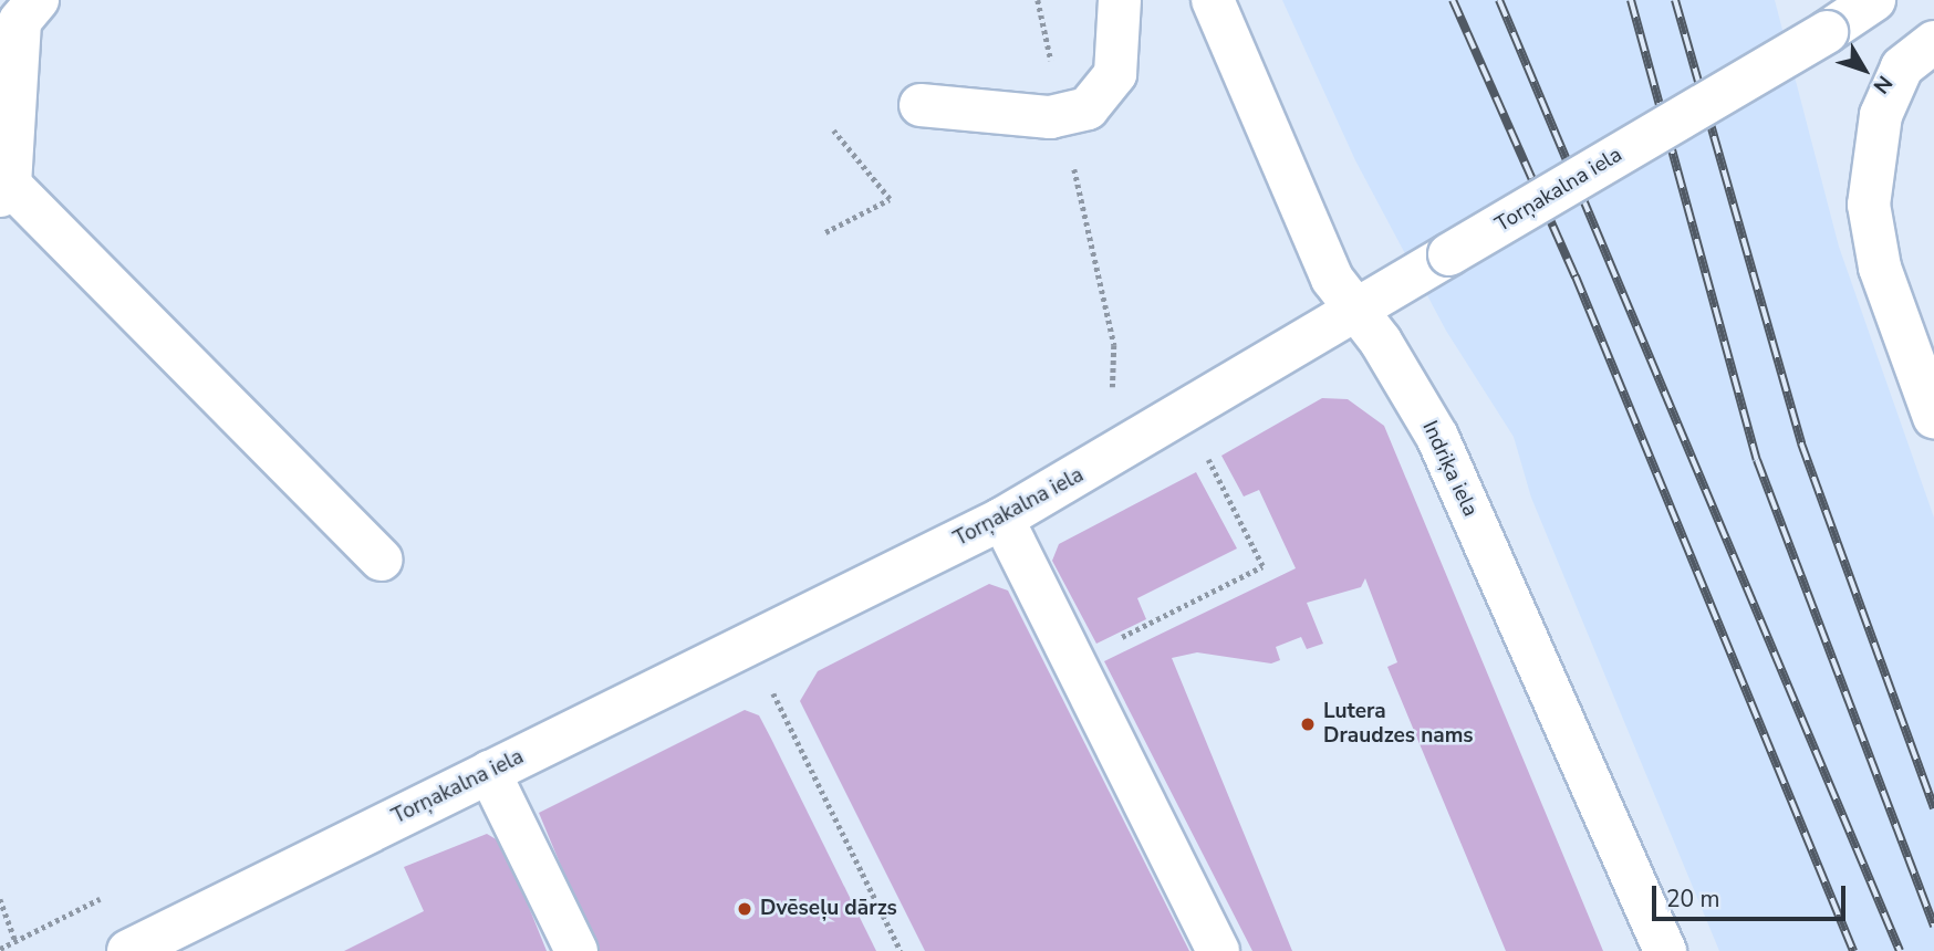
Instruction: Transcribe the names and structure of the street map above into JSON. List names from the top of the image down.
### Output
{
  "streets": {
    "street": ["Torņakalna iela", "Indriķa iela"]
  },
  "crossings": [
    ["Torņakalna iela", "Indriķa iela"]
  ],
  "places": ["Lutera Draudzes nams", "Dvēseļu dārzs"],
  "scale_bar": "20 m",
  "north": "bottom right"
}
